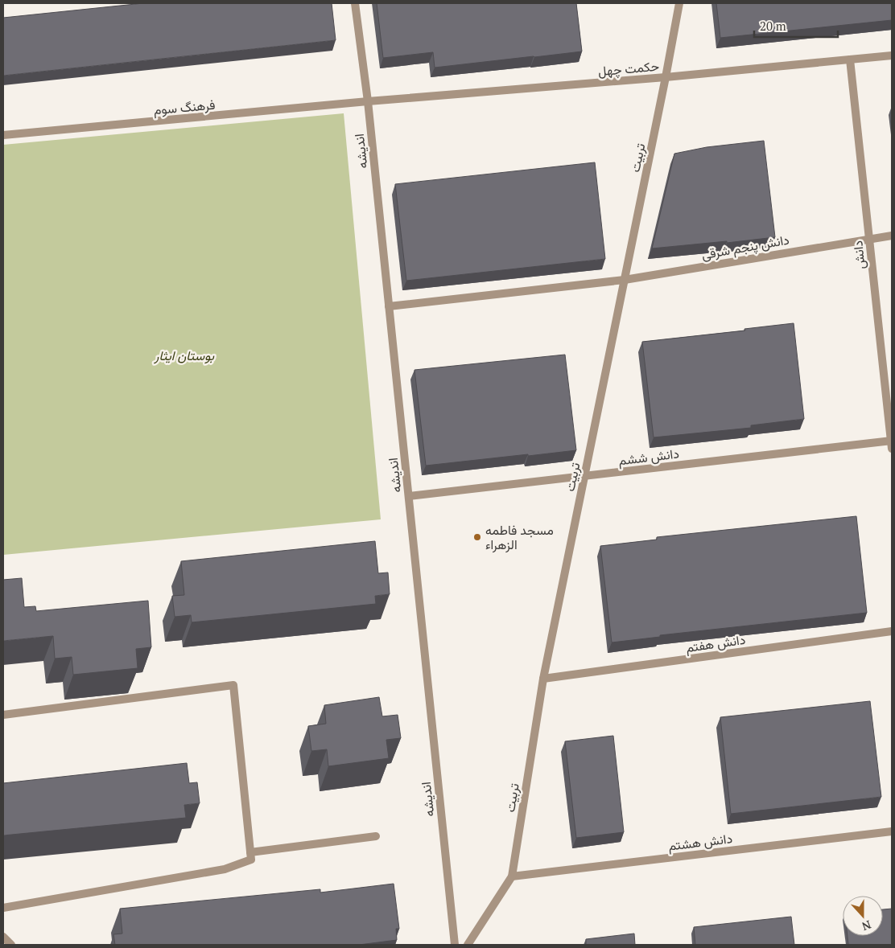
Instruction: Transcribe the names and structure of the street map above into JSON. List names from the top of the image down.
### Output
{
  "streets": {
    "street": [
      "حکمت چهل",
      "فرهنگ سوم",
      "اندیشه",
      "تربیت",
      "دانش پنجم شرقی",
      "دانش",
      "دانش ششم",
      "دانش هفتم",
      "دانش هشتم"
    ]
  },
  "crossings": [
    ["حکمت چهل", "فرهنگ سوم"],
    ["حکمت چهل", "اندیشه"],
    ["حکمت چهل", "تربیت"],
    ["حکمت چهل", "دانش"],
    ["فرهنگ سوم", "اندیشه"],
    ["اندیشه", "دانش پنجم شرقی"],
    ["اندیشه", "دانش ششم"],
    ["تربیت", "دانش پنجم شرقی"],
    ["تربیت", "دانش ششم"],
    ["تربیت", "دانش هفتم"],
    ["تربیت", "دانش هشتم"],
    ["دانش پنجم شرقی", "دانش"],
    ["دانش", "دانش ششم"]
  ],
  "parks": ["بوستان ایثار"],
  "places": ["مسجد فاطمه الزهراء"],
  "scale_bar": "20 m",
  "north": "bottom"
}
